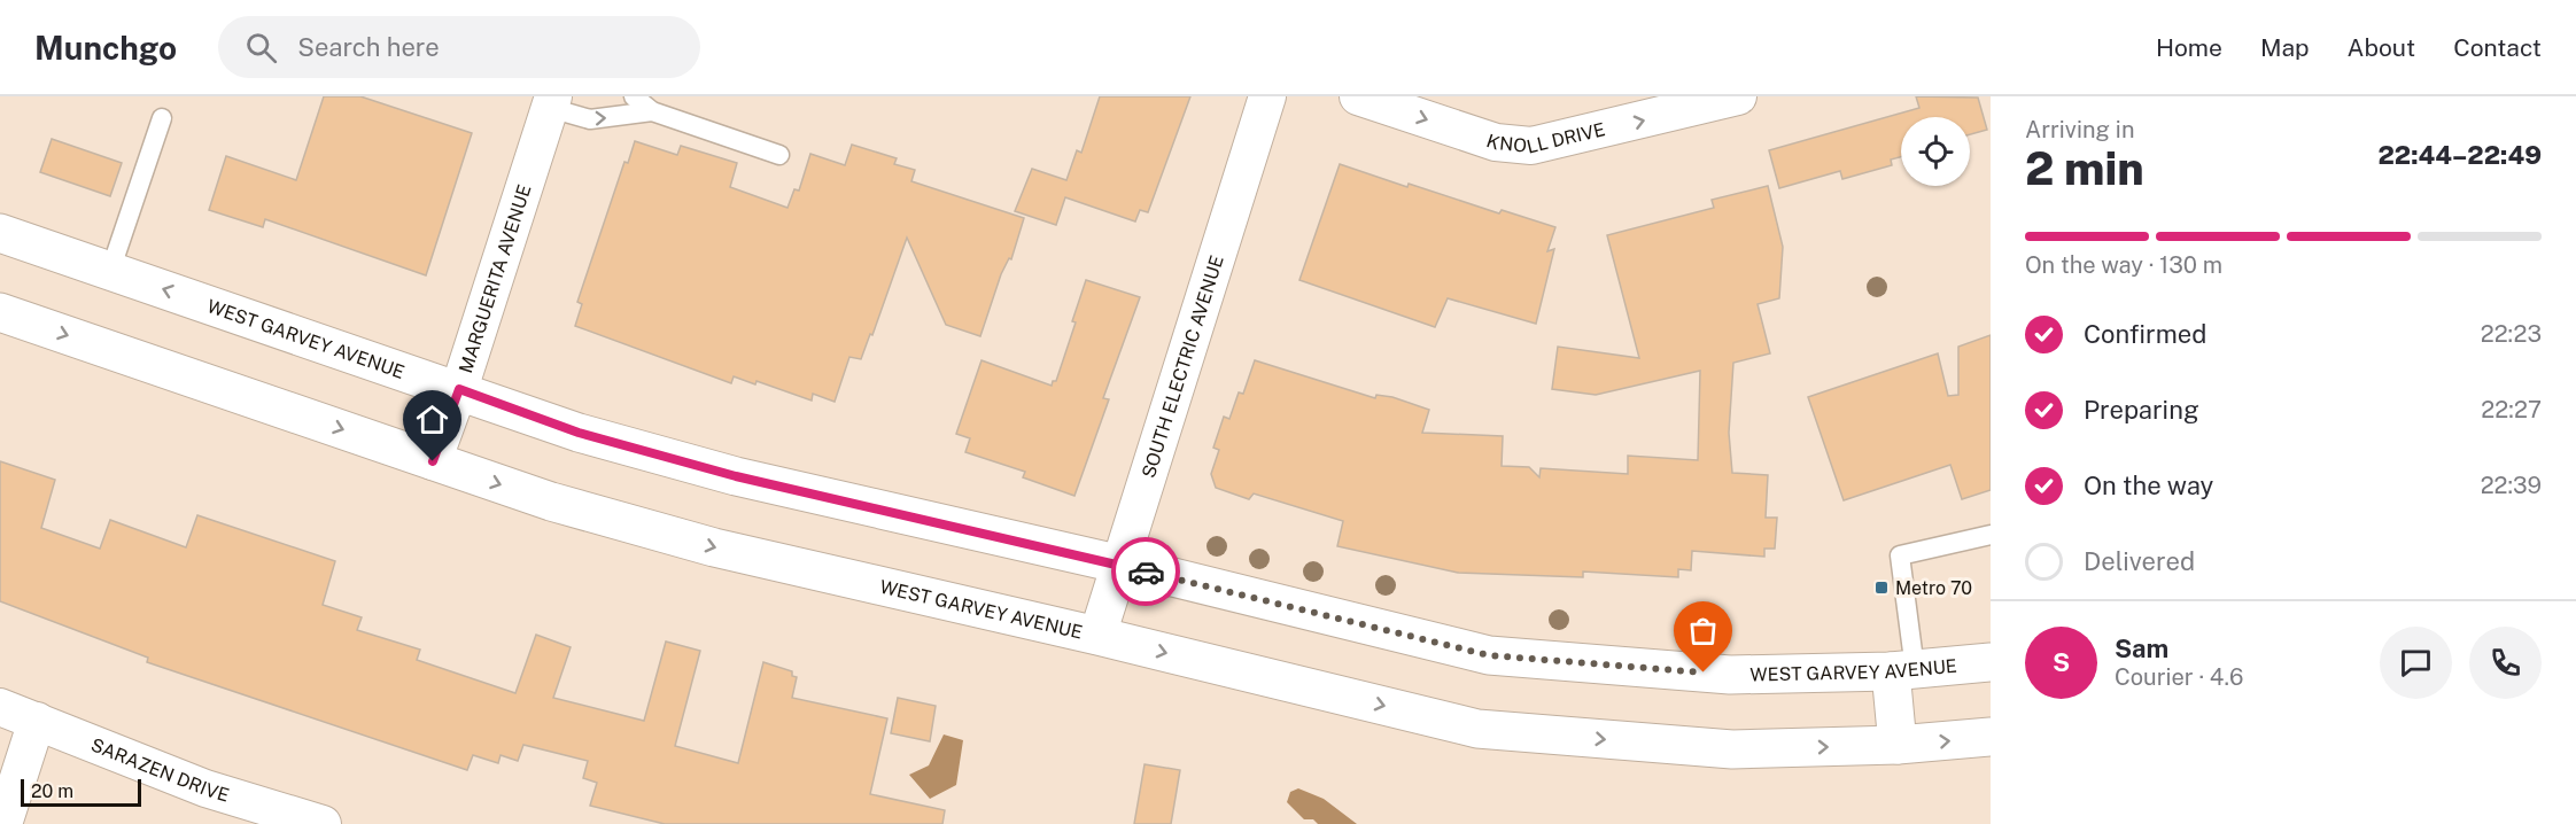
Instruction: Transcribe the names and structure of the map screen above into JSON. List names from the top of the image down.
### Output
{
  "streets": {
    "main road": ["WEST GARVEY AVENUE"],
    "street": [
      "KNOLL DRIVE",
      "MARGUERITA AVENUE",
      "SOUTH ELECTRIC AVENUE",
      "SARAZEN DRIVE"
    ]
  },
  "crossings": [
    ["MARGUERITA AVENUE", "WEST GARVEY AVENUE"],
    ["WEST GARVEY AVENUE", "SOUTH ELECTRIC AVENUE"]
  ],
  "one_way": ["KNOLL DRIVE"],
  "places": {
    "transit": ["Metro 70"]
  },
  "scale_bar": "20 m",
  "page": {
    "header": "Munchgo",
    "search": "Search here",
    "nav": [
      "Home",
      "Map",
      "About",
      "Contact"
    ],
    "heading": ["2 min", "Arriving in", "22:44–22:49"],
    "panel": ["Sam", "Courier · 4.6"],
    "bar": "On the way · 130 m",
    "list": [
      ["Confirmed", "22:23"],
      ["Preparing", "22:27"],
      ["On the way", "22:39"],
      "Delivered"
    ],
    "round": "S",
    "scale": "20 m"
  }
}
